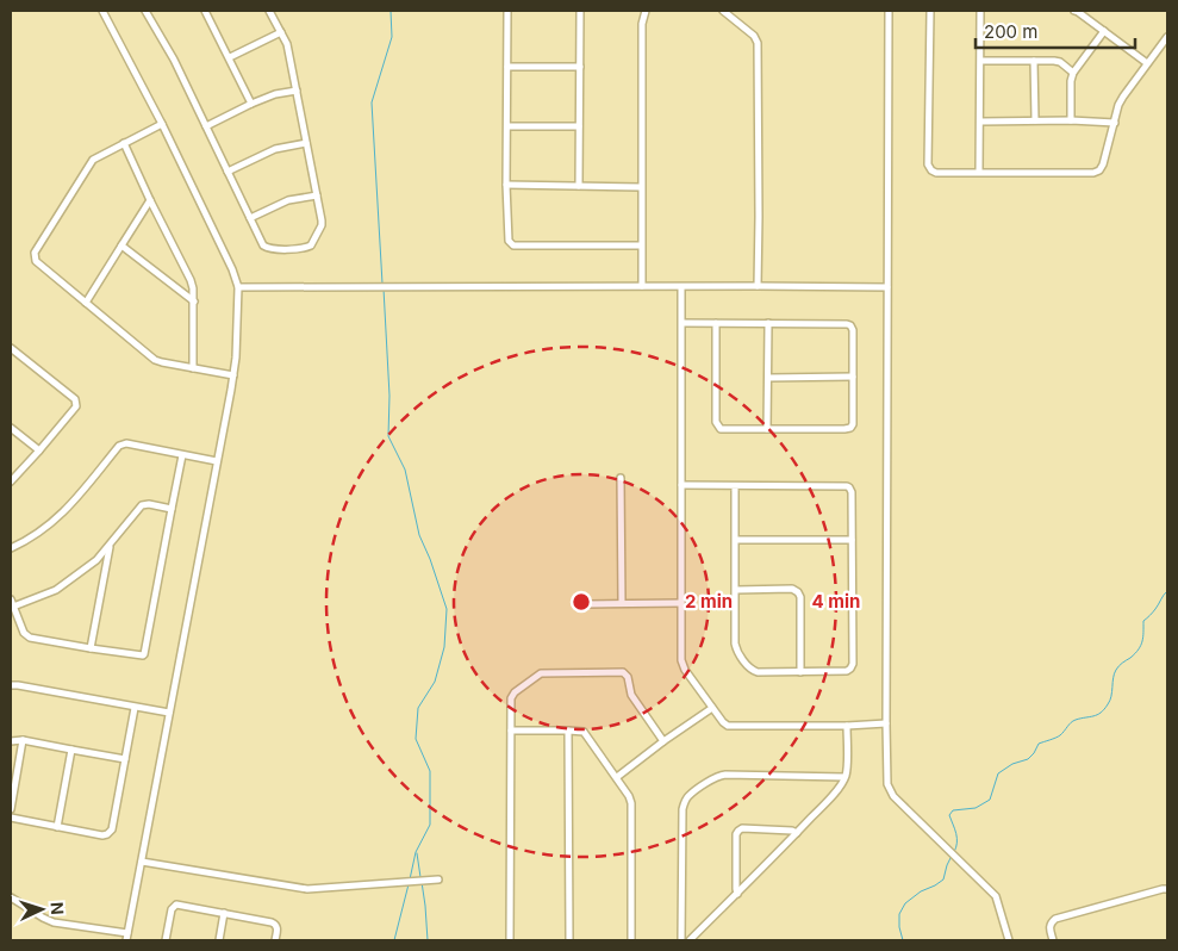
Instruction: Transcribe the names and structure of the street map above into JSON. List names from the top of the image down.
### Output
{
  "scale_bar": "200 m",
  "north": "right",
  "rings": ["2 min", "4 min"]
}
